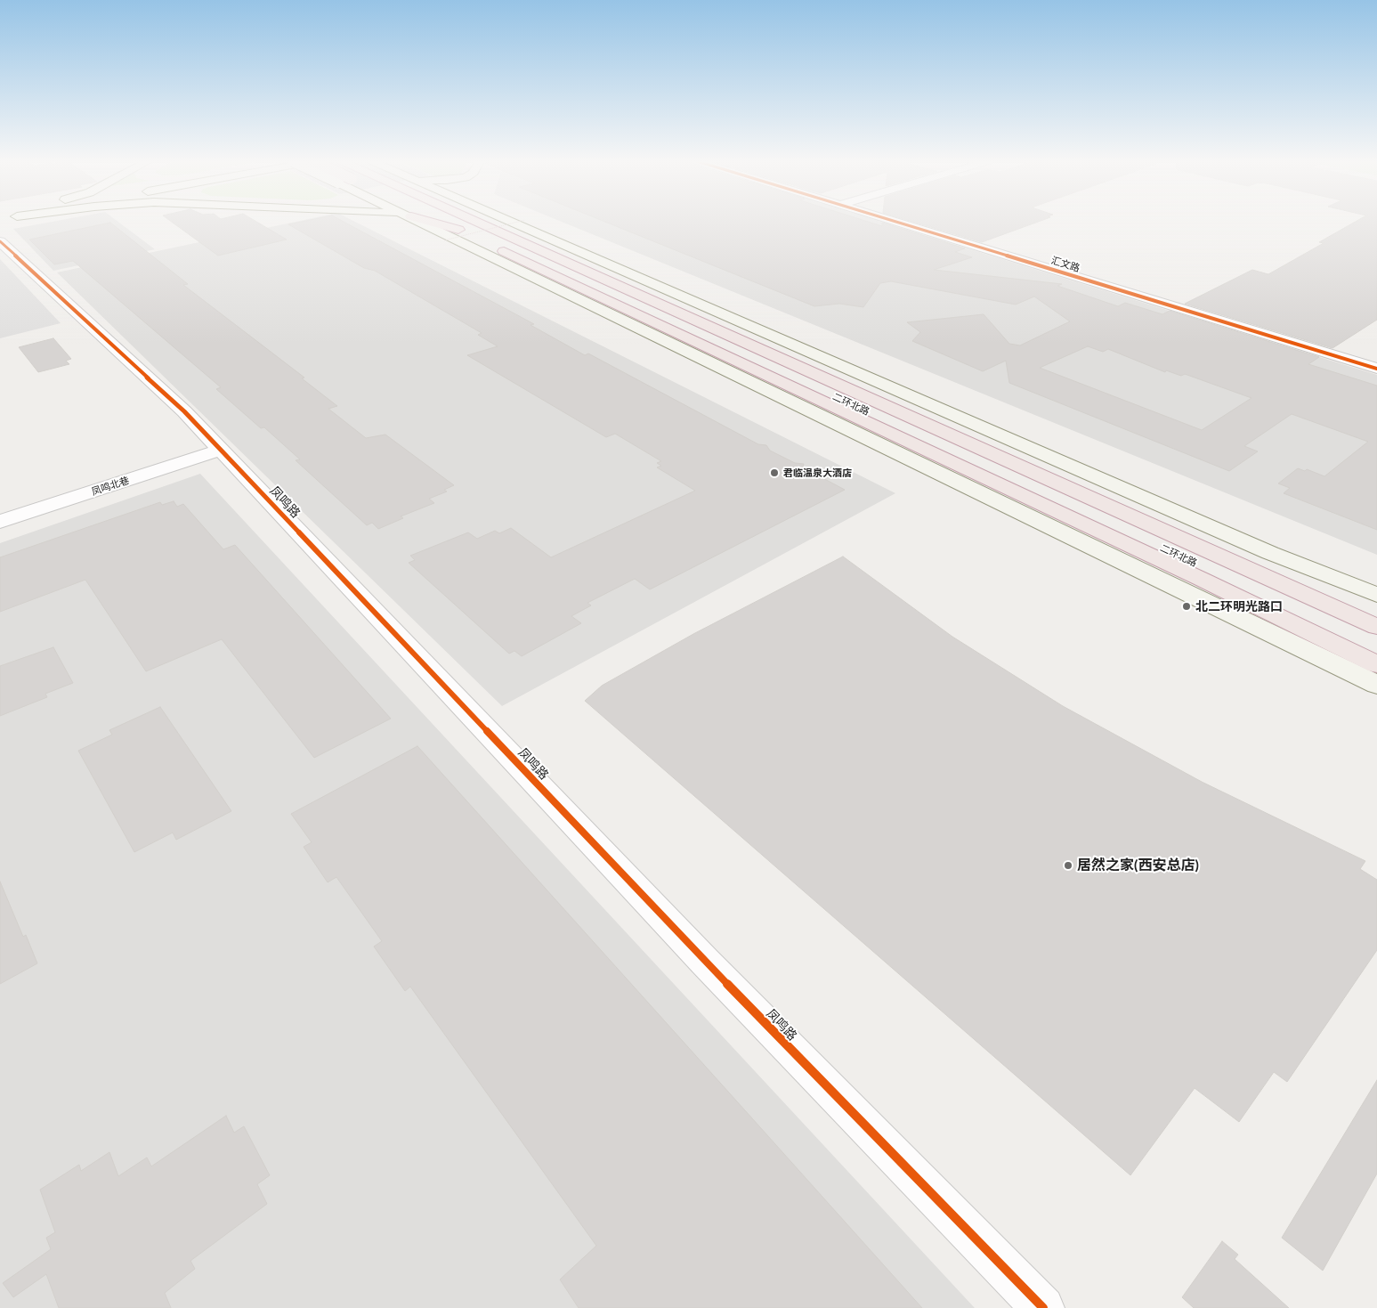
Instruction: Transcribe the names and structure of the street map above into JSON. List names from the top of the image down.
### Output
{
  "streets": {
    "highway": ["二环北路"],
    "street": ["汇文路", "凤鸣北巷", "凤鸣路"]
  },
  "crossings": [
    ["凤鸣北巷", "凤鸣路"]
  ],
  "places": ["君临温泉大酒店", "北二环明光路口", "居然之家(西安总店)"]
}
